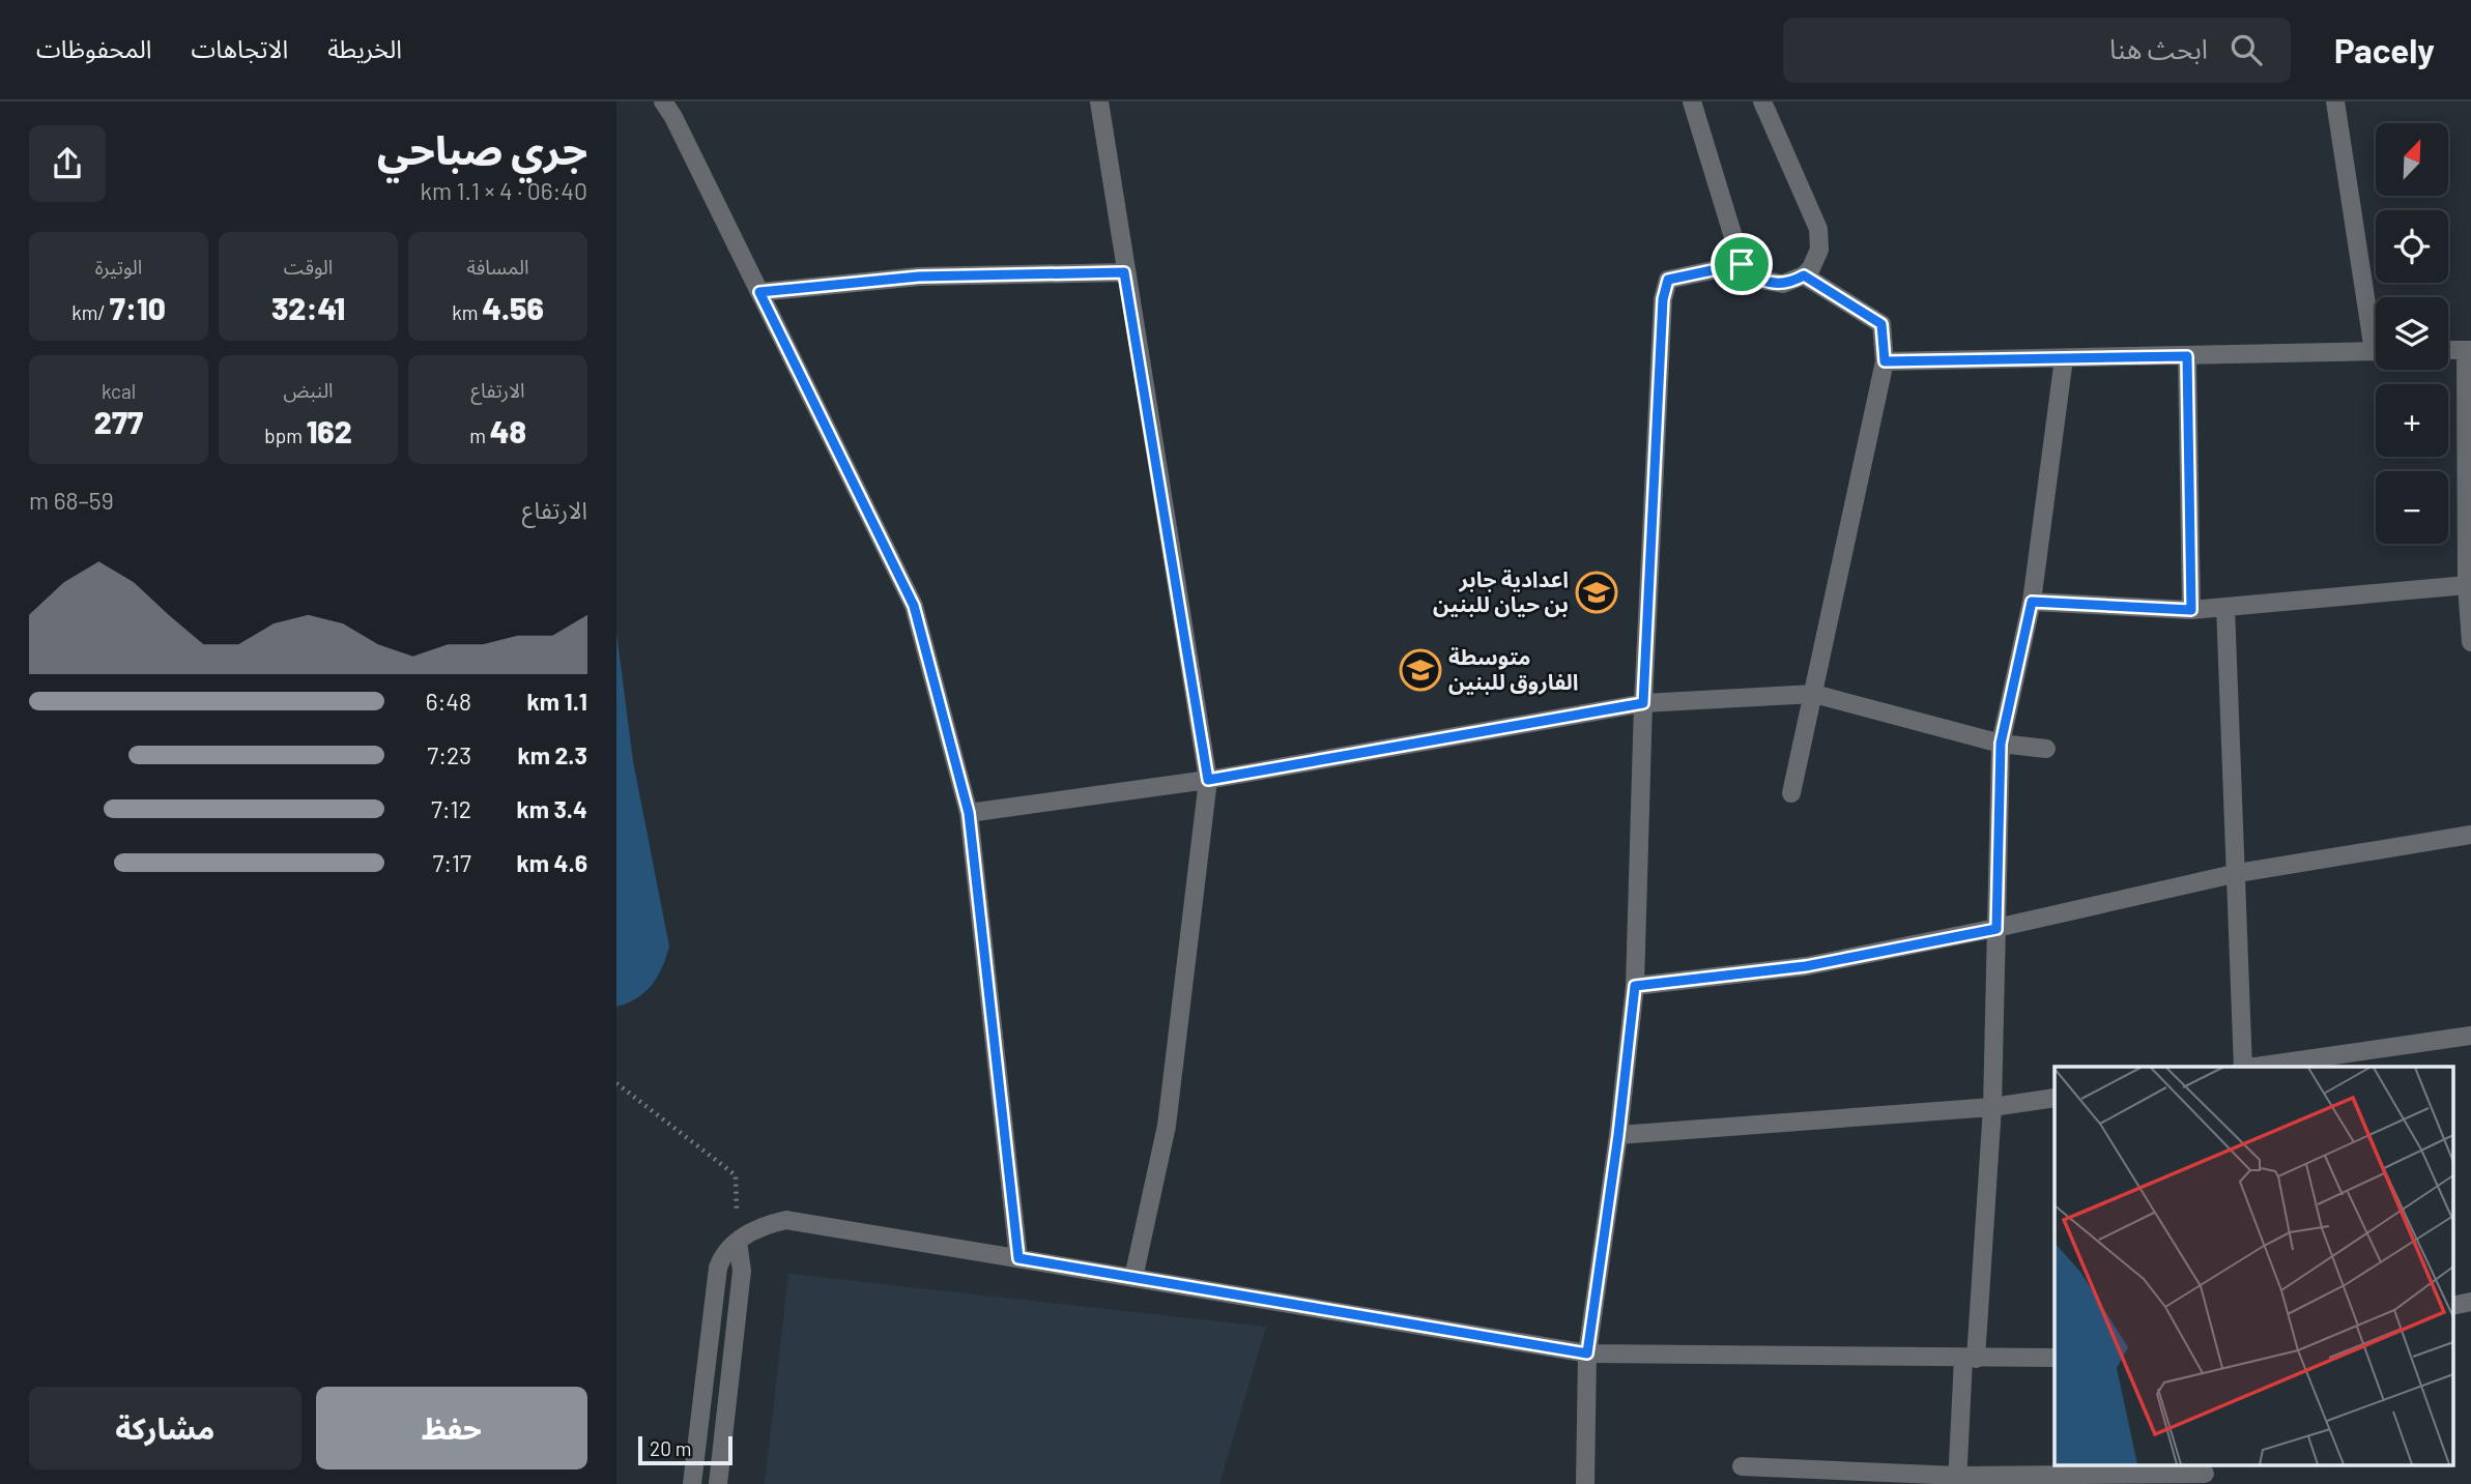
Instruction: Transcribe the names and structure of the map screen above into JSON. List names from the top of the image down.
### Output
{
  "places": {
    "school or university": ["اعدادية جابر بن حيان للبنين", "متوسطة الفاروق للبنين"]
  },
  "scale_bar": "20 m",
  "north": "top right",
  "page": {
    "header": "Pacely",
    "search": "ابحث هنا",
    "nav": ["الخريطة", "الاتجاهات", "المحفوظات"],
    "heading": ["جري صباحي", "06:40 · 4 × 1.1 km"],
    "map_buttons": ["+", "−"],
    "stats": [
      ["المسافة", "4.56 km"],
      ["الوقت", "32:41"],
      ["الوتيرة", "7:10 /km"],
      ["الارتفاع", "48 m"],
      ["النبض", "162 bpm"],
      ["kcal", "277"]
    ],
    "chart": ["الارتفاع", "59–68 m"],
    "list": [
      {
        "name": "1.1 km",
        "note": "6:48"
      },
      {
        "name": "2.3 km",
        "note": "7:23"
      },
      {
        "name": "3.4 km",
        "note": "7:12"
      },
      {
        "name": "4.6 km",
        "note": "7:17"
      }
    ],
    "buttons": ["حفظ", "مشاركة"],
    "scale": "20 m"
  }
}
